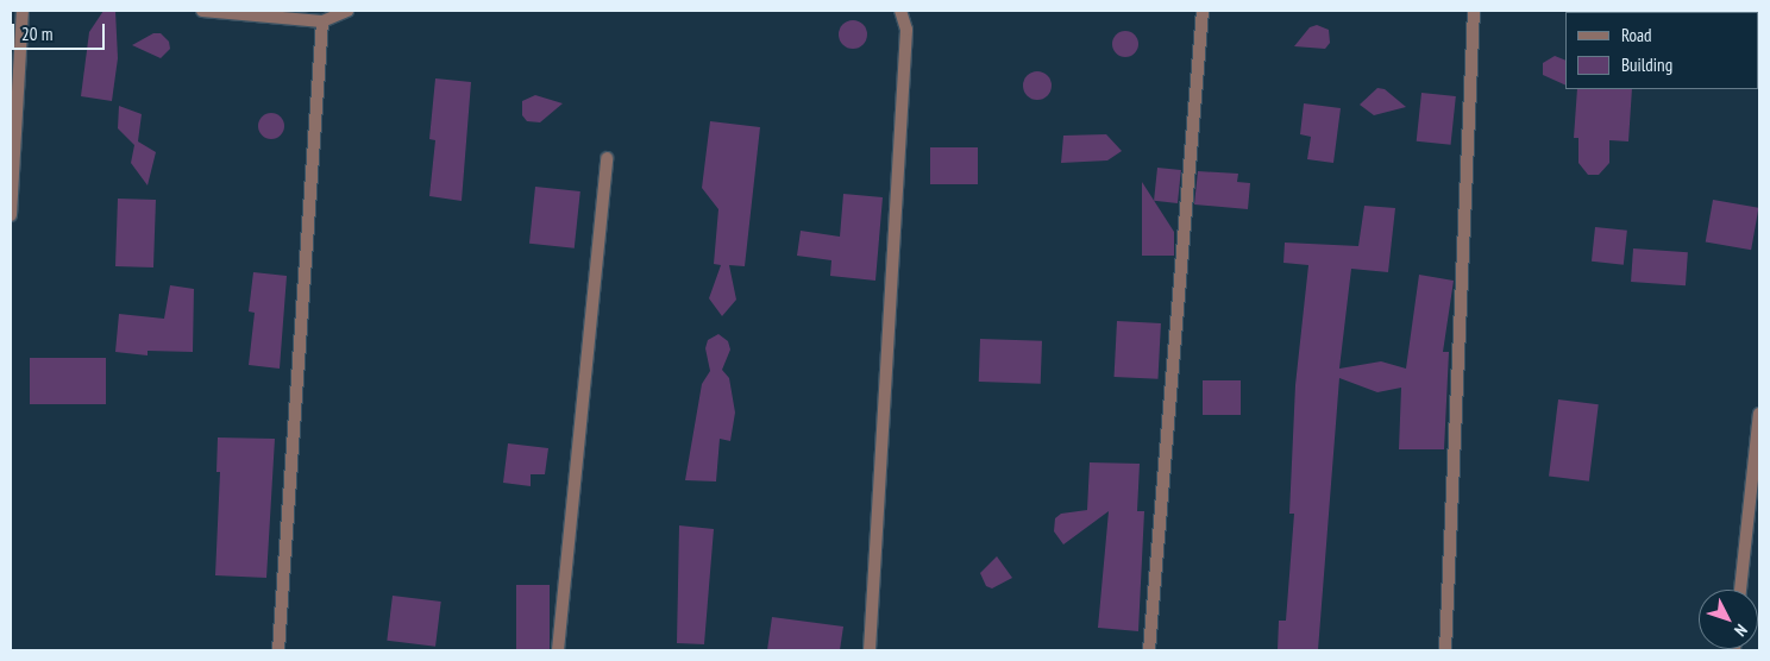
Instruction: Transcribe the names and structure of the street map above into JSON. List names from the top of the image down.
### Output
{
  "legend": ["Road", "Building"],
  "scale_bar": "20 m",
  "north": "bottom right"
}
